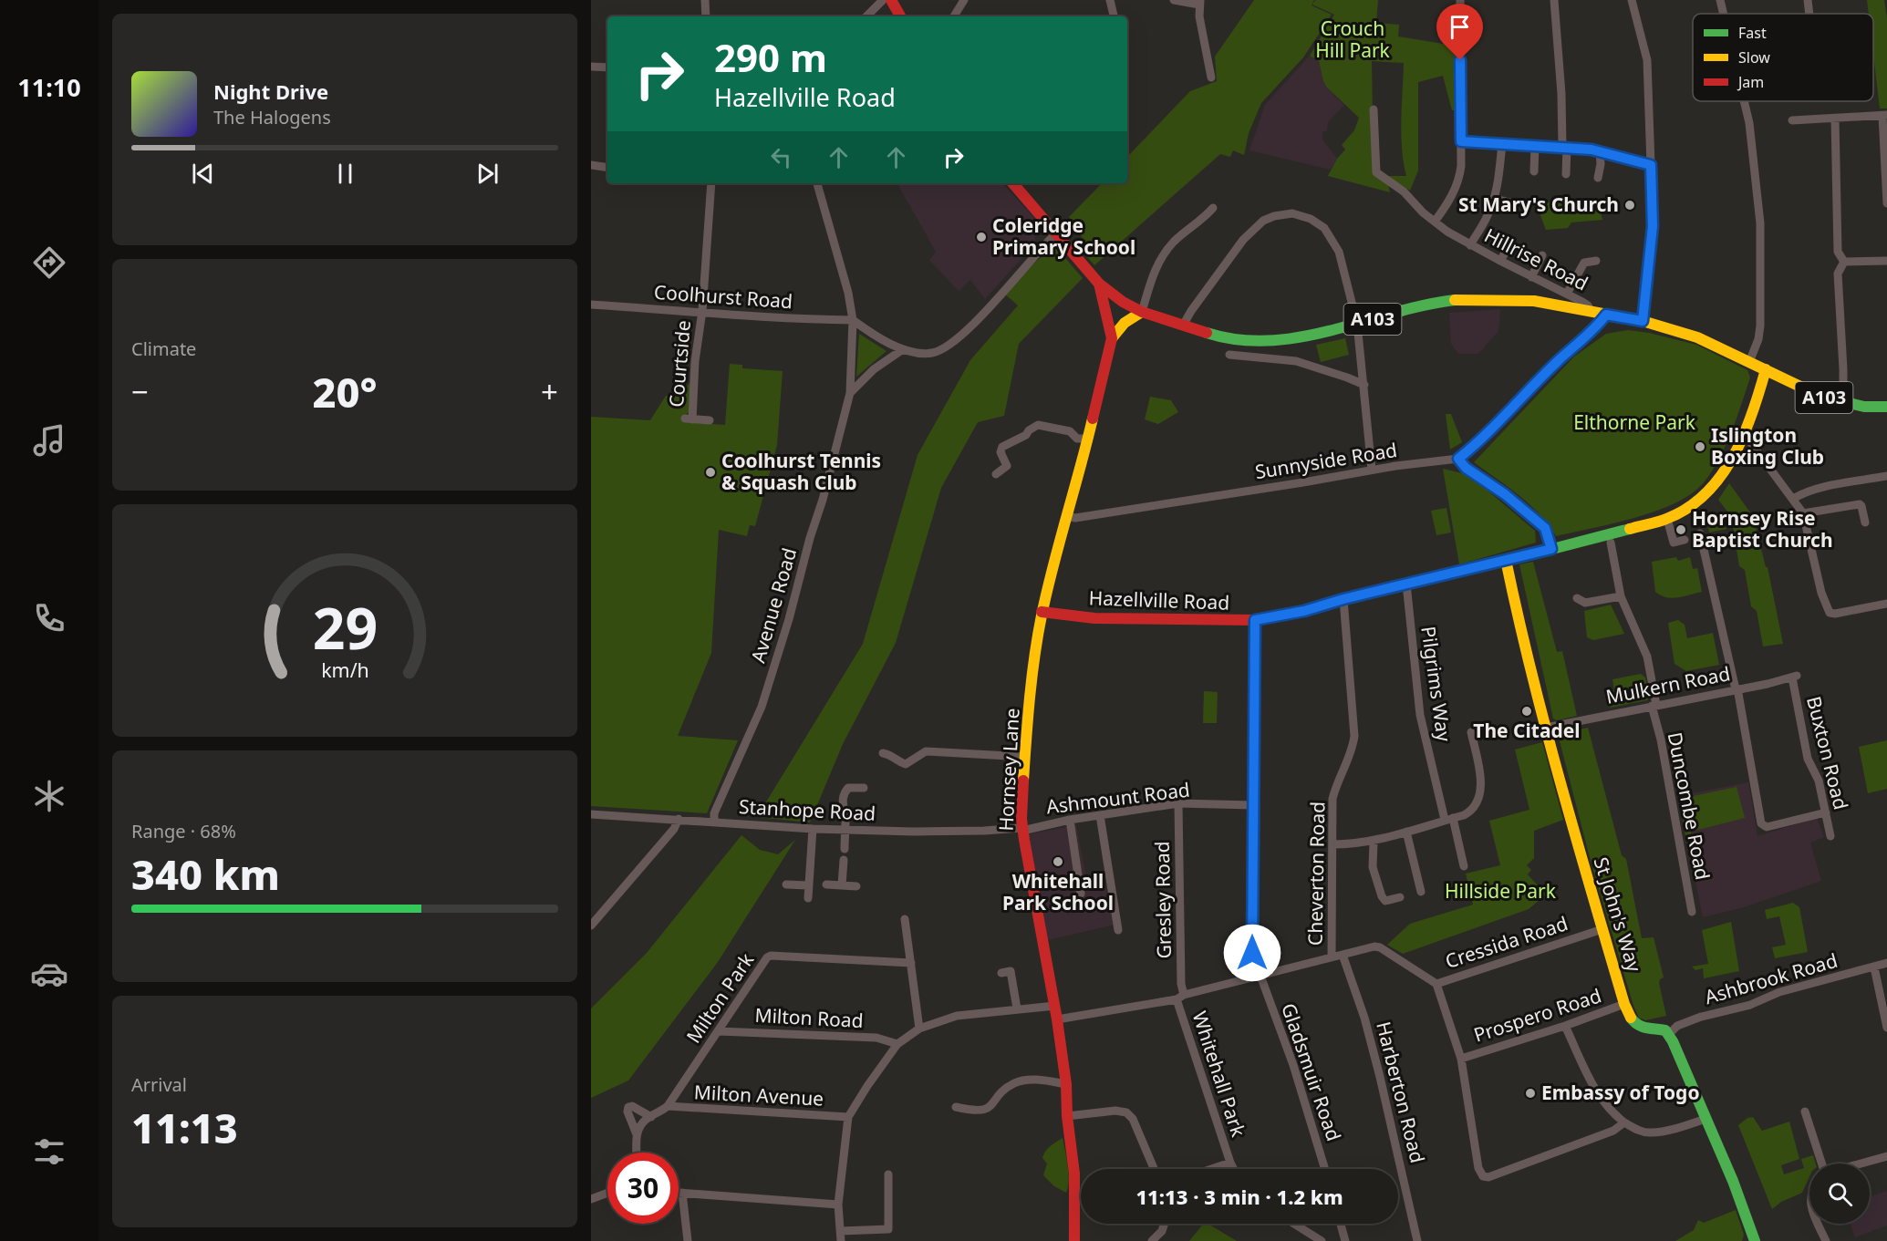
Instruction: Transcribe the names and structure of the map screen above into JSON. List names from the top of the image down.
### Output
{
  "streets": {
    "main road": [
      "A103",
      "Hazellville Road",
      "Hornsey Lane",
      "St John's Way"
    ],
    "street": [
      "Hillrise Road",
      "Coolhurst Road",
      "Courtside",
      "Sunnyside Road",
      "Avenue Road",
      "Pilgrims Way",
      "Mulkern Road",
      "Buxton Road",
      "Ashmount Road",
      "Duncombe Road",
      "Stanhope Road",
      "Cheverton Road",
      "Gresley Road",
      "Cressida Road",
      "Ashbrook Road",
      "Milton Park",
      "Prospero Road",
      "Milton Road",
      "Gladsmuir Road",
      "Whitehall Park",
      "Harberton Road",
      "Milton Avenue"
    ]
  },
  "crossings": [
    ["Hillrise Road", "A103"],
    ["Coolhurst Road", "Courtside"],
    ["Coolhurst Road", "Avenue Road"],
    ["A103", "Hazellville Road"],
    ["A103", "Hornsey Lane"],
    ["Sunnyside Road", "Hornsey Lane"],
    ["Hazellville Road", "Pilgrims Way"],
    ["Hazellville Road", "Hornsey Lane"],
    ["Hazellville Road", "Cheverton Road"],
    ["Hazellville Road", "St John's Way"],
    ["Avenue Road", "Stanhope Road"],
    ["Mulkern Road", "Buxton Road"],
    ["Mulkern Road", "Duncombe Road"],
    ["Mulkern Road", "St John's Way"],
    ["Hornsey Lane", "Ashmount Road"],
    ["Hornsey Lane", "Stanhope Road"],
    ["Hornsey Lane", "Whitehall Park"],
    ["Ashmount Road", "Stanhope Road"],
    ["Ashmount Road", "Gresley Road"],
    ["Cheverton Road", "Cressida Road"],
    ["Gresley Road", "Cressida Road"],
    ["Gresley Road", "Whitehall Park"],
    ["St John's Way", "Cressida Road"],
    ["St John's Way", "Ashbrook Road"],
    ["St John's Way", "Prospero Road"],
    ["Cressida Road", "Gladsmuir Road"],
    ["Cressida Road", "Whitehall Park"],
    ["Cressida Road", "Harberton Road"],
    ["Milton Park", "Milton Road"],
    ["Milton Park", "Milton Avenue"]
  ],
  "parks": ["Crouch Hill Park", "Elthorne Park", "Hillside Park"],
  "places": [
    "St Mary's Church",
    "Coleridge Primary School",
    "Islington Boxing Club",
    "Coolhurst Tennis & Squash Club",
    "Hornsey Rise Baptist Church",
    "The Citadel",
    "Whitehall Park School",
    "Embassy of Togo"
  ],
  "legend": ["Fast", "Slow", "Jam"],
  "page": {
    "tabs": "11:10",
    "turn": ["290 m", "Hazellville Road"],
    "song": ["Night Drive", "The Halogens"],
    "tile": [
      "Climate",
      ["Range · 68%", "340 km"],
      ["Arrival", "11:13"]
    ],
    "heat": ["−", "20°", "+"],
    "limit": "30",
    "trip": "11:13 · 3 min · 1.2 km",
    "gauge": ["29", "km/h"]
  }
}
